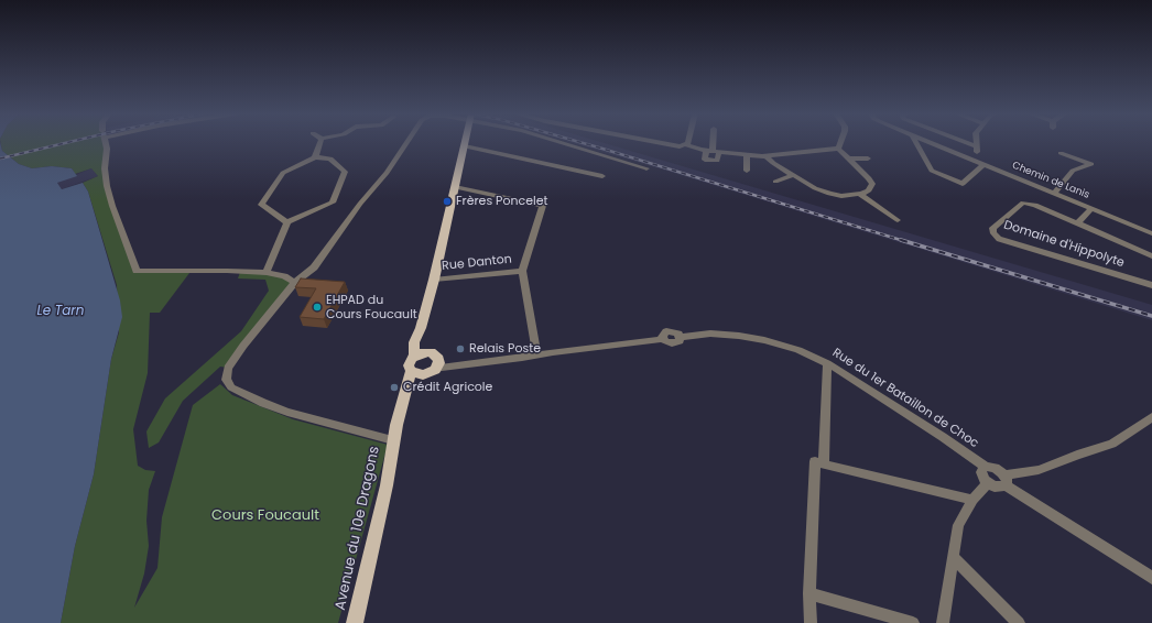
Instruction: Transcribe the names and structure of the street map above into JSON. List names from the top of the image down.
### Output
{
  "streets": {
    "main road": ["Avenue du 10e Dragons"],
    "street": [
      "Chemin de Lanis",
      "Domaine d'Hippolyte",
      "Rue Danton",
      "Rue du 1er Bataillon de Choc"
    ]
  },
  "crossings": [
    ["Chemin de Lanis", "Domaine d'Hippolyte"]
  ],
  "water": ["Le Tarn"],
  "parks": ["Cours Foucault"],
  "places": [
    "Frères Poncelet",
    "EHPAD du Cours Foucault",
    "Relais Poste",
    "Crédit Agricole"
  ]
}
